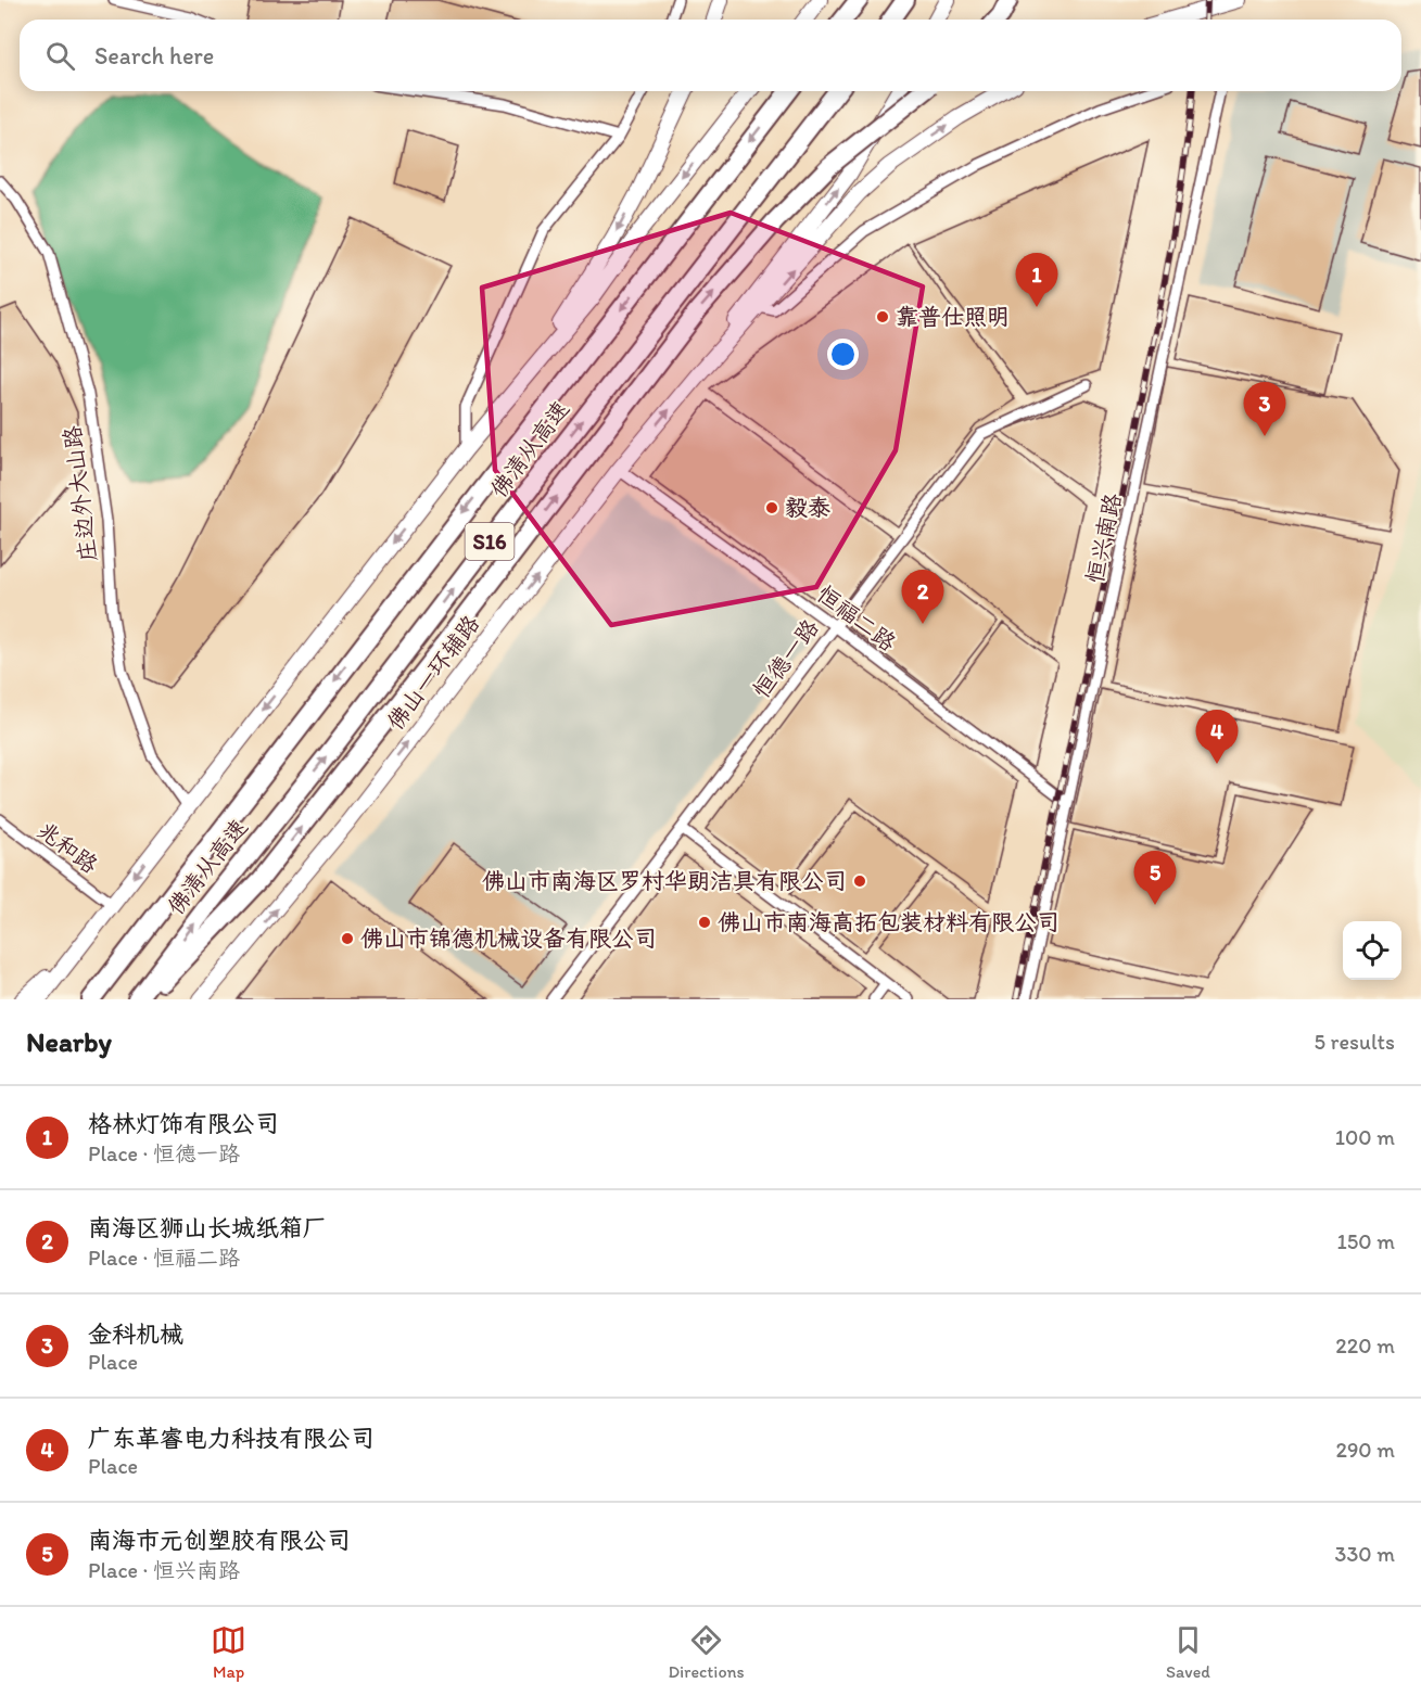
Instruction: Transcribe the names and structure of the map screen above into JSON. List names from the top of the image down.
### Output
{
  "streets": {
    "highway": ["佛清从高速", "S16"],
    "main road": ["佛山一环辅路"],
    "street": [
      "庄边外大山路",
      "恒兴南路",
      "恒福二路",
      "恒德一路",
      "兆和路"
    ]
  },
  "crossings": [
    ["恒兴南路", "恒福二路"],
    ["恒福二路", "恒德一路"],
    ["恒福二路", "佛山一环辅路"]
  ],
  "places": [
    "靠普仕照明",
    "毅泰",
    "佛山市南海区罗村华朗洁具有限公司",
    "佛山市南海高拓包装材料有限公司",
    "佛山市锦德机械设备有限公司"
  ],
  "page": {
    "search": "Search here",
    "pins": [
      "1",
      "3",
      "2",
      "4",
      "5"
    ],
    "heading": ["Nearby", "5 results"],
    "list": [
      {
        "mark": "1",
        "name": "格林灯饰有限公司",
        "note": "Place · 恒德一路",
        "value": "100 m"
      },
      {
        "mark": "2",
        "name": "南海区狮山长城纸箱厂",
        "note": "Place · 恒福二路",
        "value": "150 m"
      },
      {
        "mark": "3",
        "name": "金科机械",
        "note": "Place",
        "value": "220 m"
      },
      {
        "mark": "4",
        "name": "广东革睿电力科技有限公司",
        "note": "Place",
        "value": "290 m"
      },
      {
        "mark": "5",
        "name": "南海市元创塑胶有限公司",
        "note": "Place · 恒兴南路",
        "value": "330 m"
      }
    ],
    "nav": ["Map", "Directions", "Saved"]
  }
}
